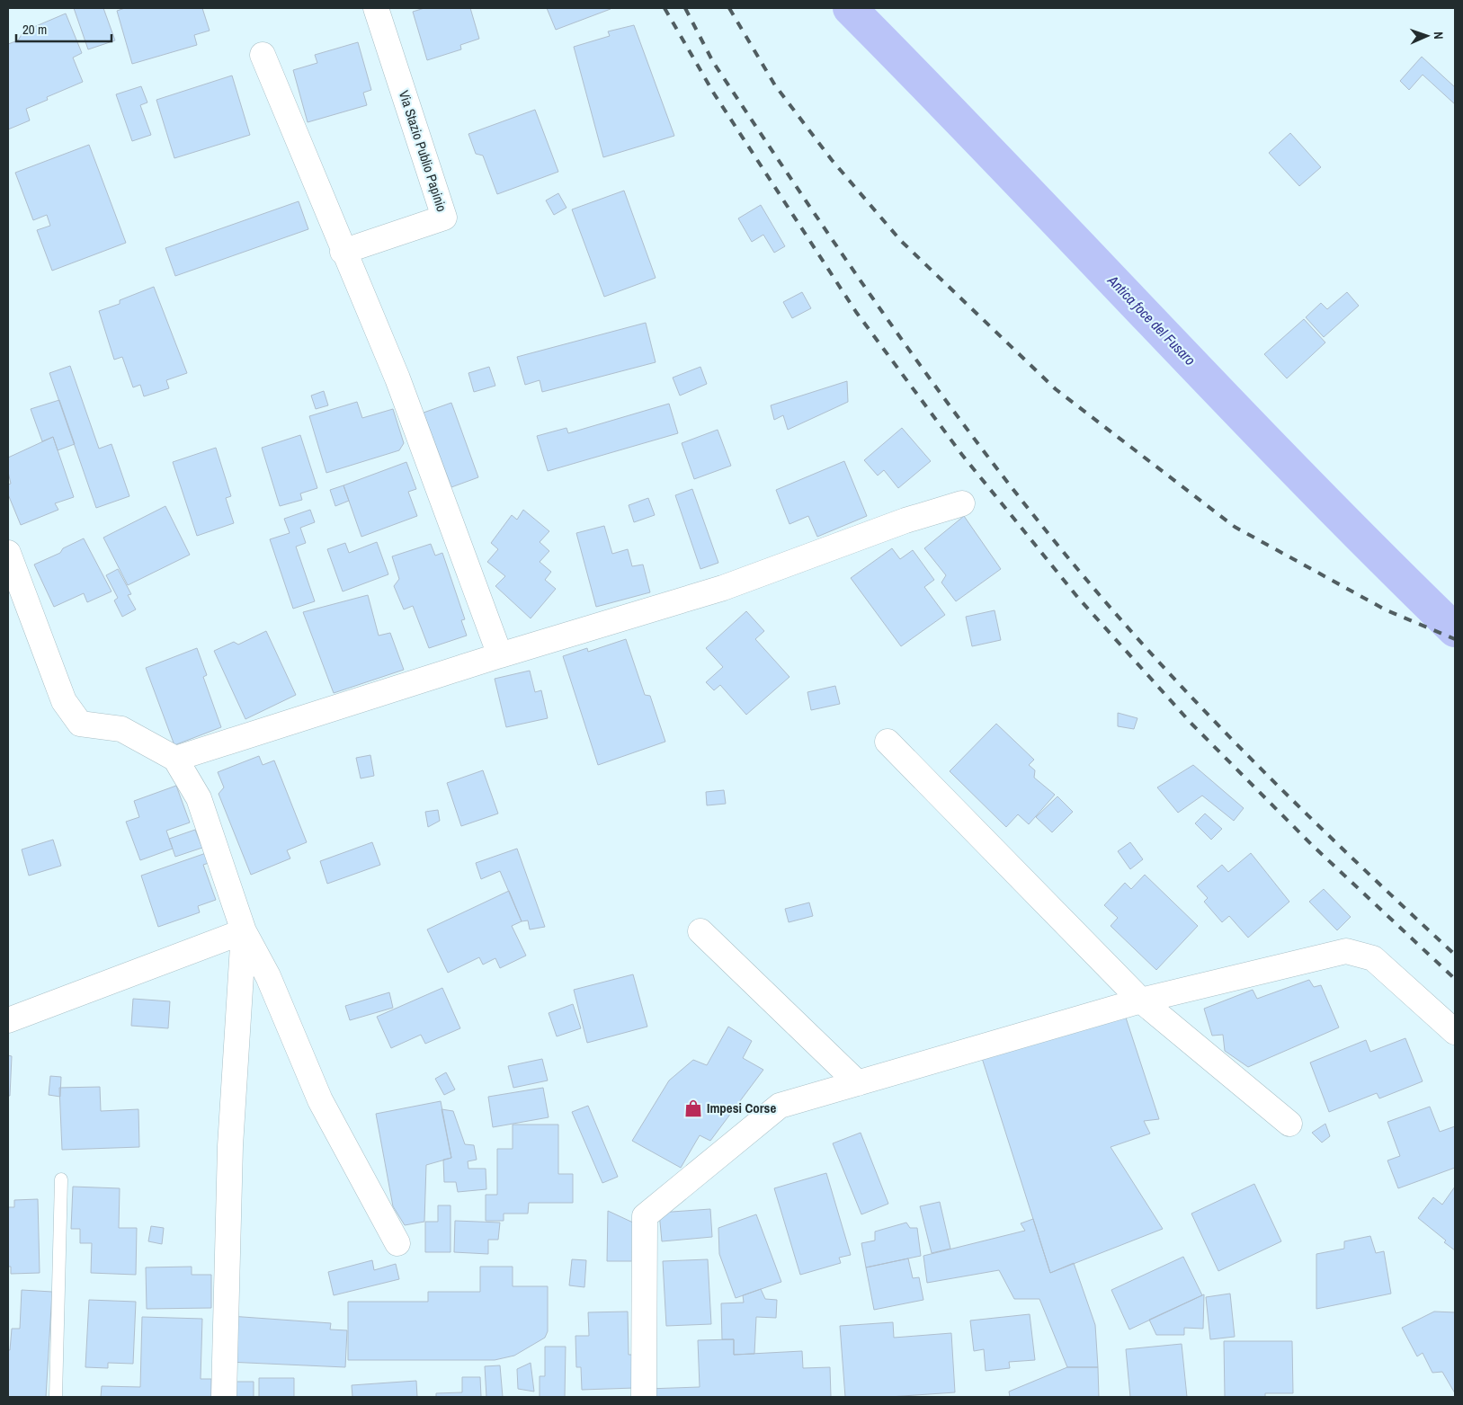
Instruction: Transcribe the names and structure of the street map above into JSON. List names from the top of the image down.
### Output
{
  "streets": {
    "street": ["Via Stazio Publio Papinio"]
  },
  "water": ["Antica foce del Fusaro"],
  "places": {
    "shop": ["Impesi Corse"]
  },
  "scale_bar": "20 m",
  "north": "right"
}
